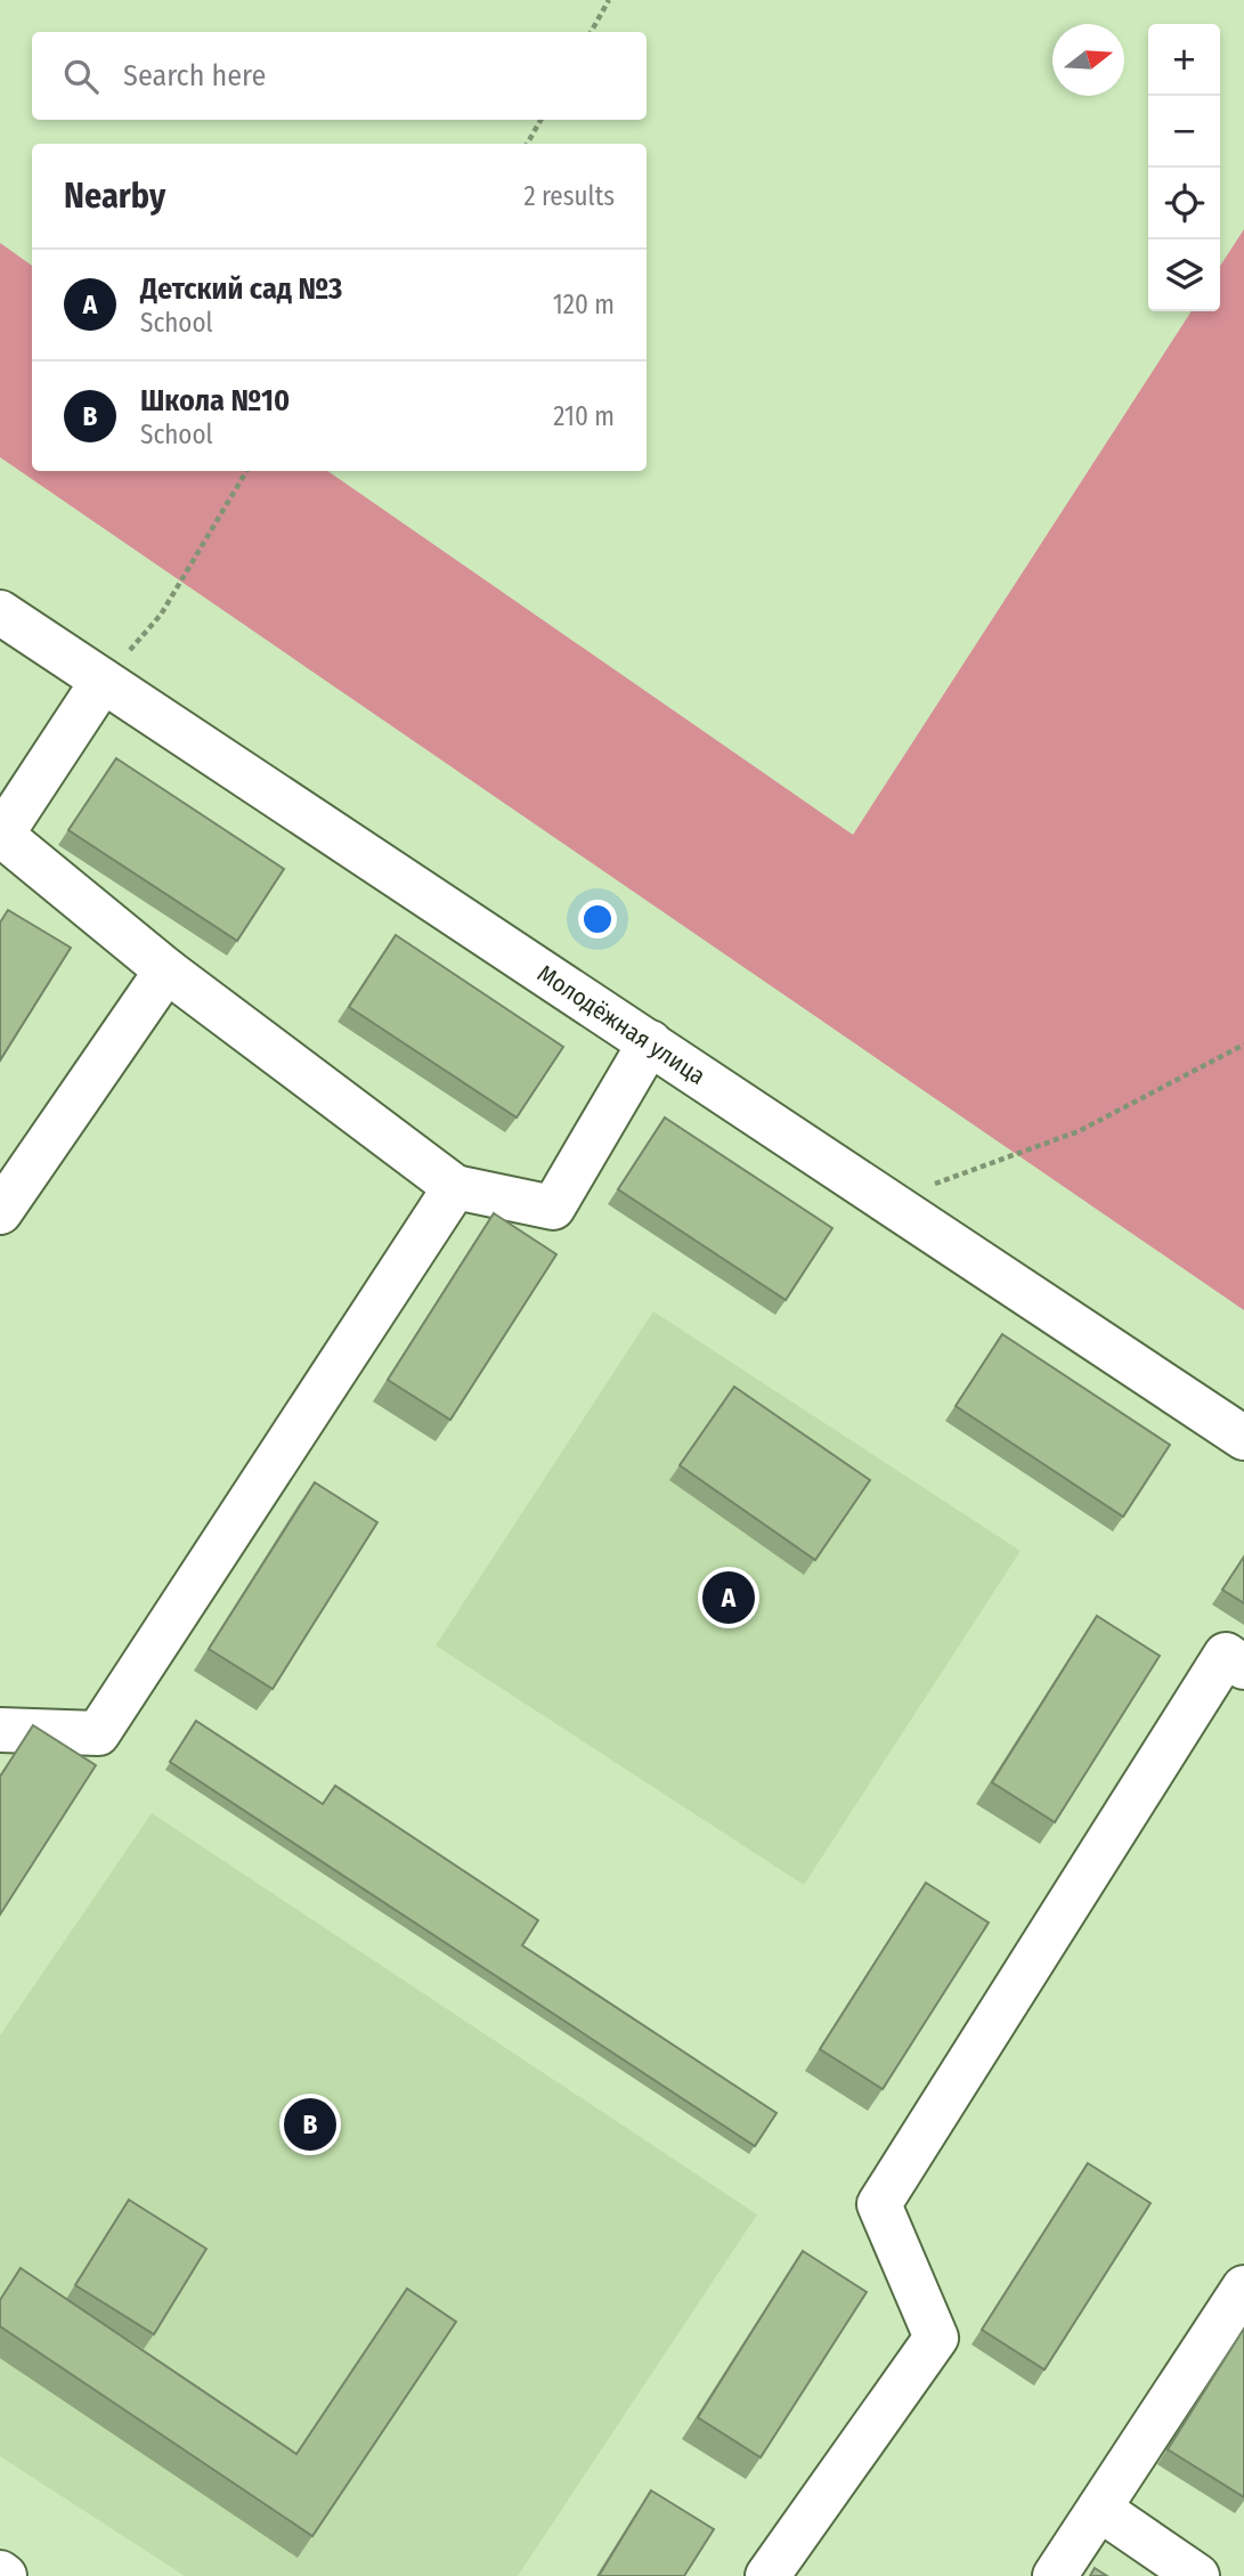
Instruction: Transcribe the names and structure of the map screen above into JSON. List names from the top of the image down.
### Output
{
  "streets": {
    "street": ["Молодёжная улица"]
  },
  "north": "right",
  "page": {
    "map_buttons": ["+", "−"],
    "search": "Search here",
    "heading": ["Nearby", "2 results"],
    "list": [
      {
        "mark": "A",
        "name": "Детский сад №3",
        "note": "School",
        "value": "120 m"
      },
      {
        "mark": "B",
        "name": "Школа №10",
        "note": "School",
        "value": "210 m"
      }
    ],
    "pins": ["A", "B"]
  }
}
